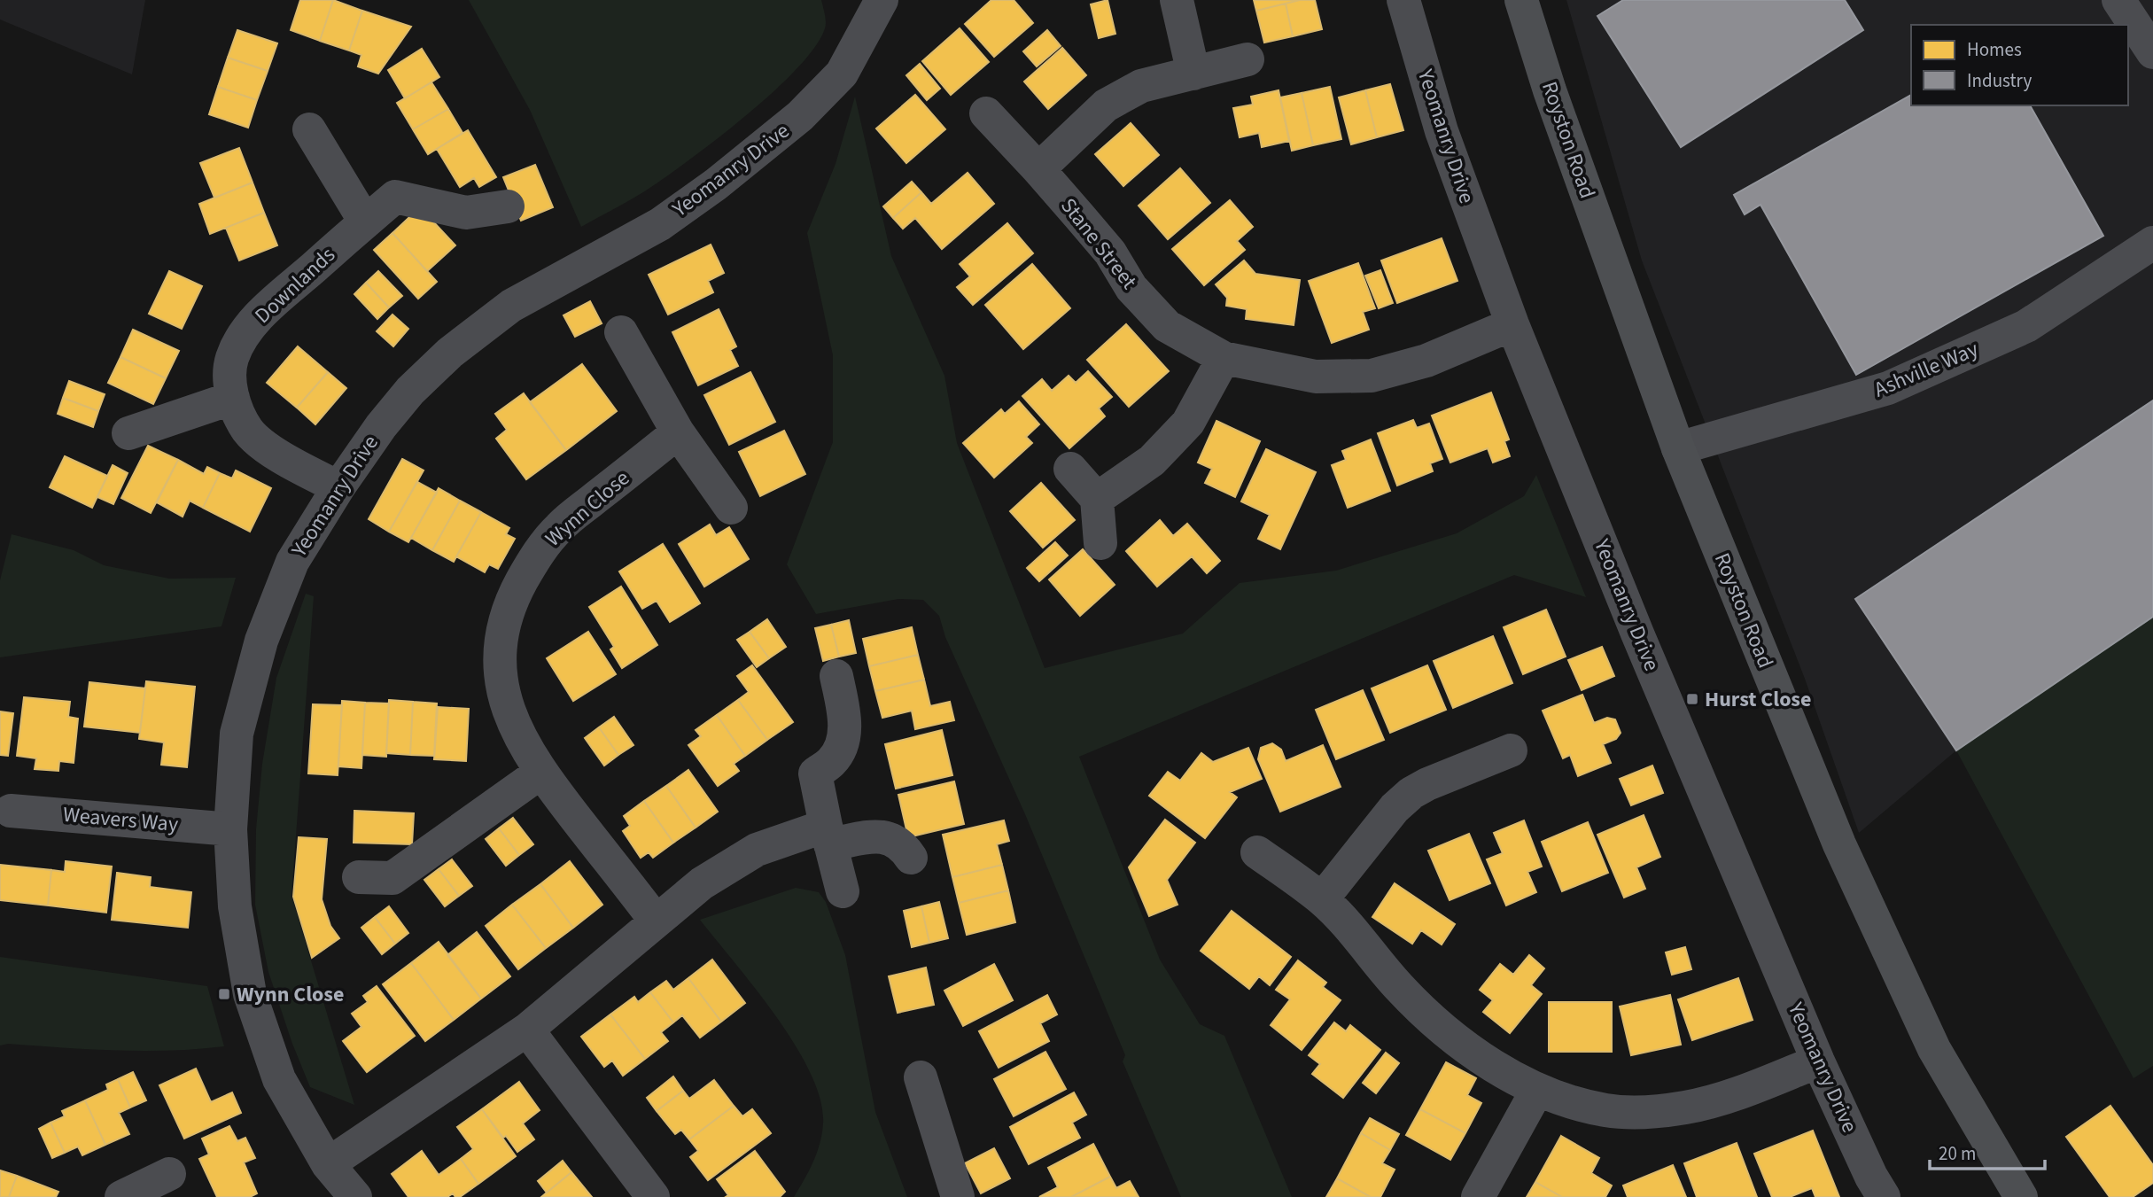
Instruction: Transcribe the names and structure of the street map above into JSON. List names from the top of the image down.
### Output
{
  "streets": {
    "main road": ["Royston Road"],
    "street": [
      "Yeomanry Drive",
      "Stane Street",
      "Downlands",
      "Ashville Way",
      "Wynn Close",
      "Weavers Way"
    ]
  },
  "crossings": [
    ["Yeomanry Drive", "Stane Street"],
    ["Yeomanry Drive", "Downlands"],
    ["Yeomanry Drive", "Weavers Way"],
    ["Royston Road", "Ashville Way"]
  ],
  "places": {
    "transit": ["Hurst Close", "Wynn Close"]
  },
  "legend": ["Homes", "Industry"],
  "scale_bar": "20 m"
}
